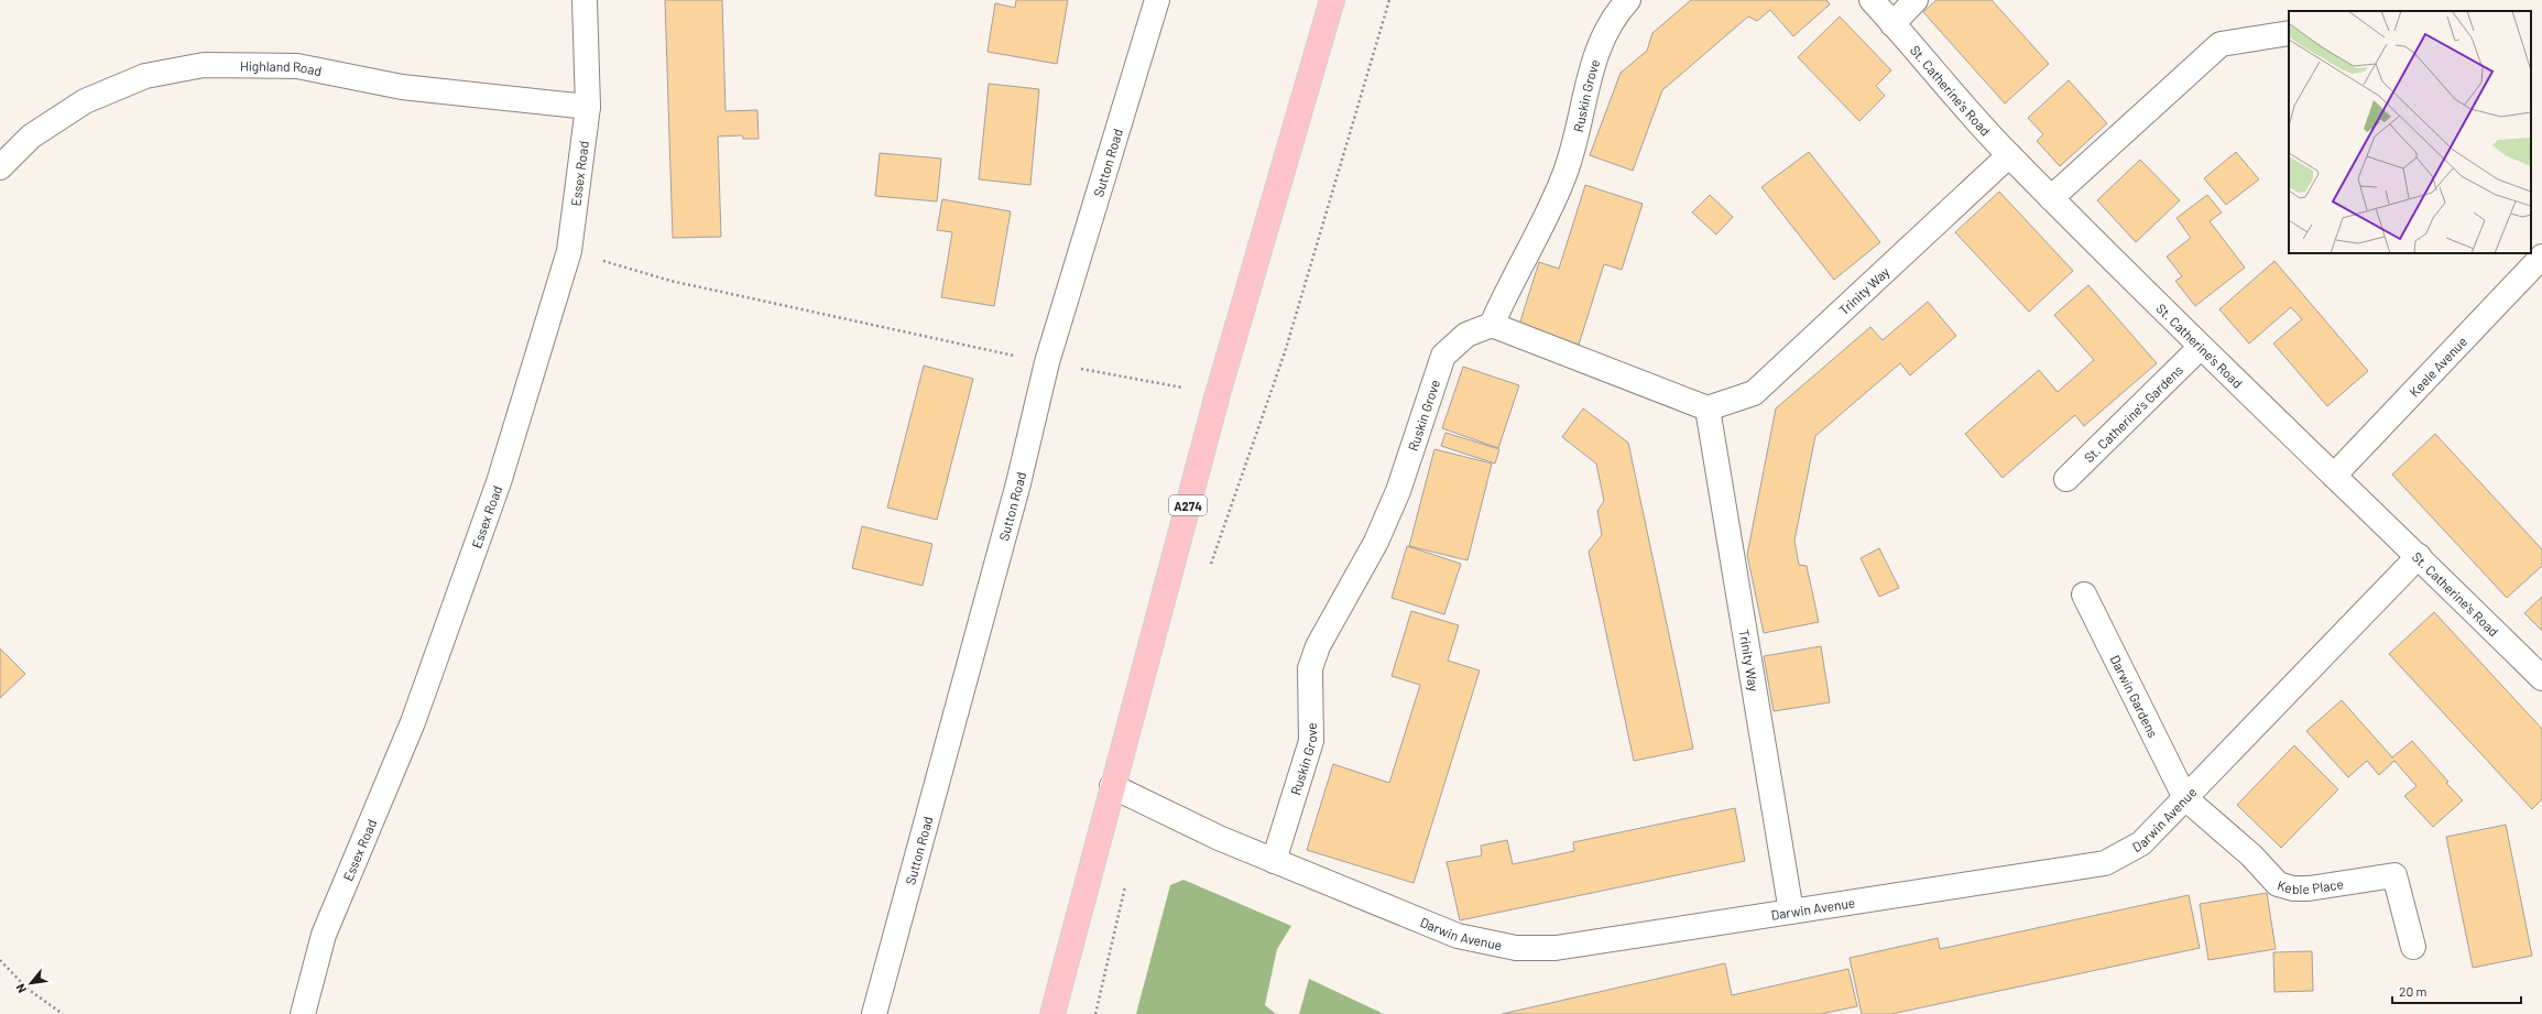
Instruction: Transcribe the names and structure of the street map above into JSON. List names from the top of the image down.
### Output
{
  "streets": {
    "main road": ["A274"],
    "street": [
      "Highland Road",
      "St. Catherine's Road",
      "Ruskin Grove",
      "Sutton Road",
      "Essex Road",
      "Trinity Way",
      "Keele Avenue",
      "St. Catherine's Gardens",
      "Darwin Gardens",
      "Darwin Avenue",
      "Keble Place"
    ]
  },
  "crossings": [
    ["Highland Road", "Essex Road"],
    ["St. Catherine's Road", "Trinity Way"],
    ["St. Catherine's Road", "Keele Avenue"],
    ["St. Catherine's Road", "St. Catherine's Gardens"],
    ["St. Catherine's Road", "Darwin Avenue"],
    ["Ruskin Grove", "Darwin Avenue"],
    ["Trinity Way", "Darwin Avenue"],
    ["A274", "Darwin Avenue"],
    ["Darwin Gardens", "Darwin Avenue"],
    ["Darwin Gardens", "Keble Place"],
    ["Darwin Avenue", "Keble Place"]
  ],
  "scale_bar": "20 m",
  "north": "bottom left"
}
